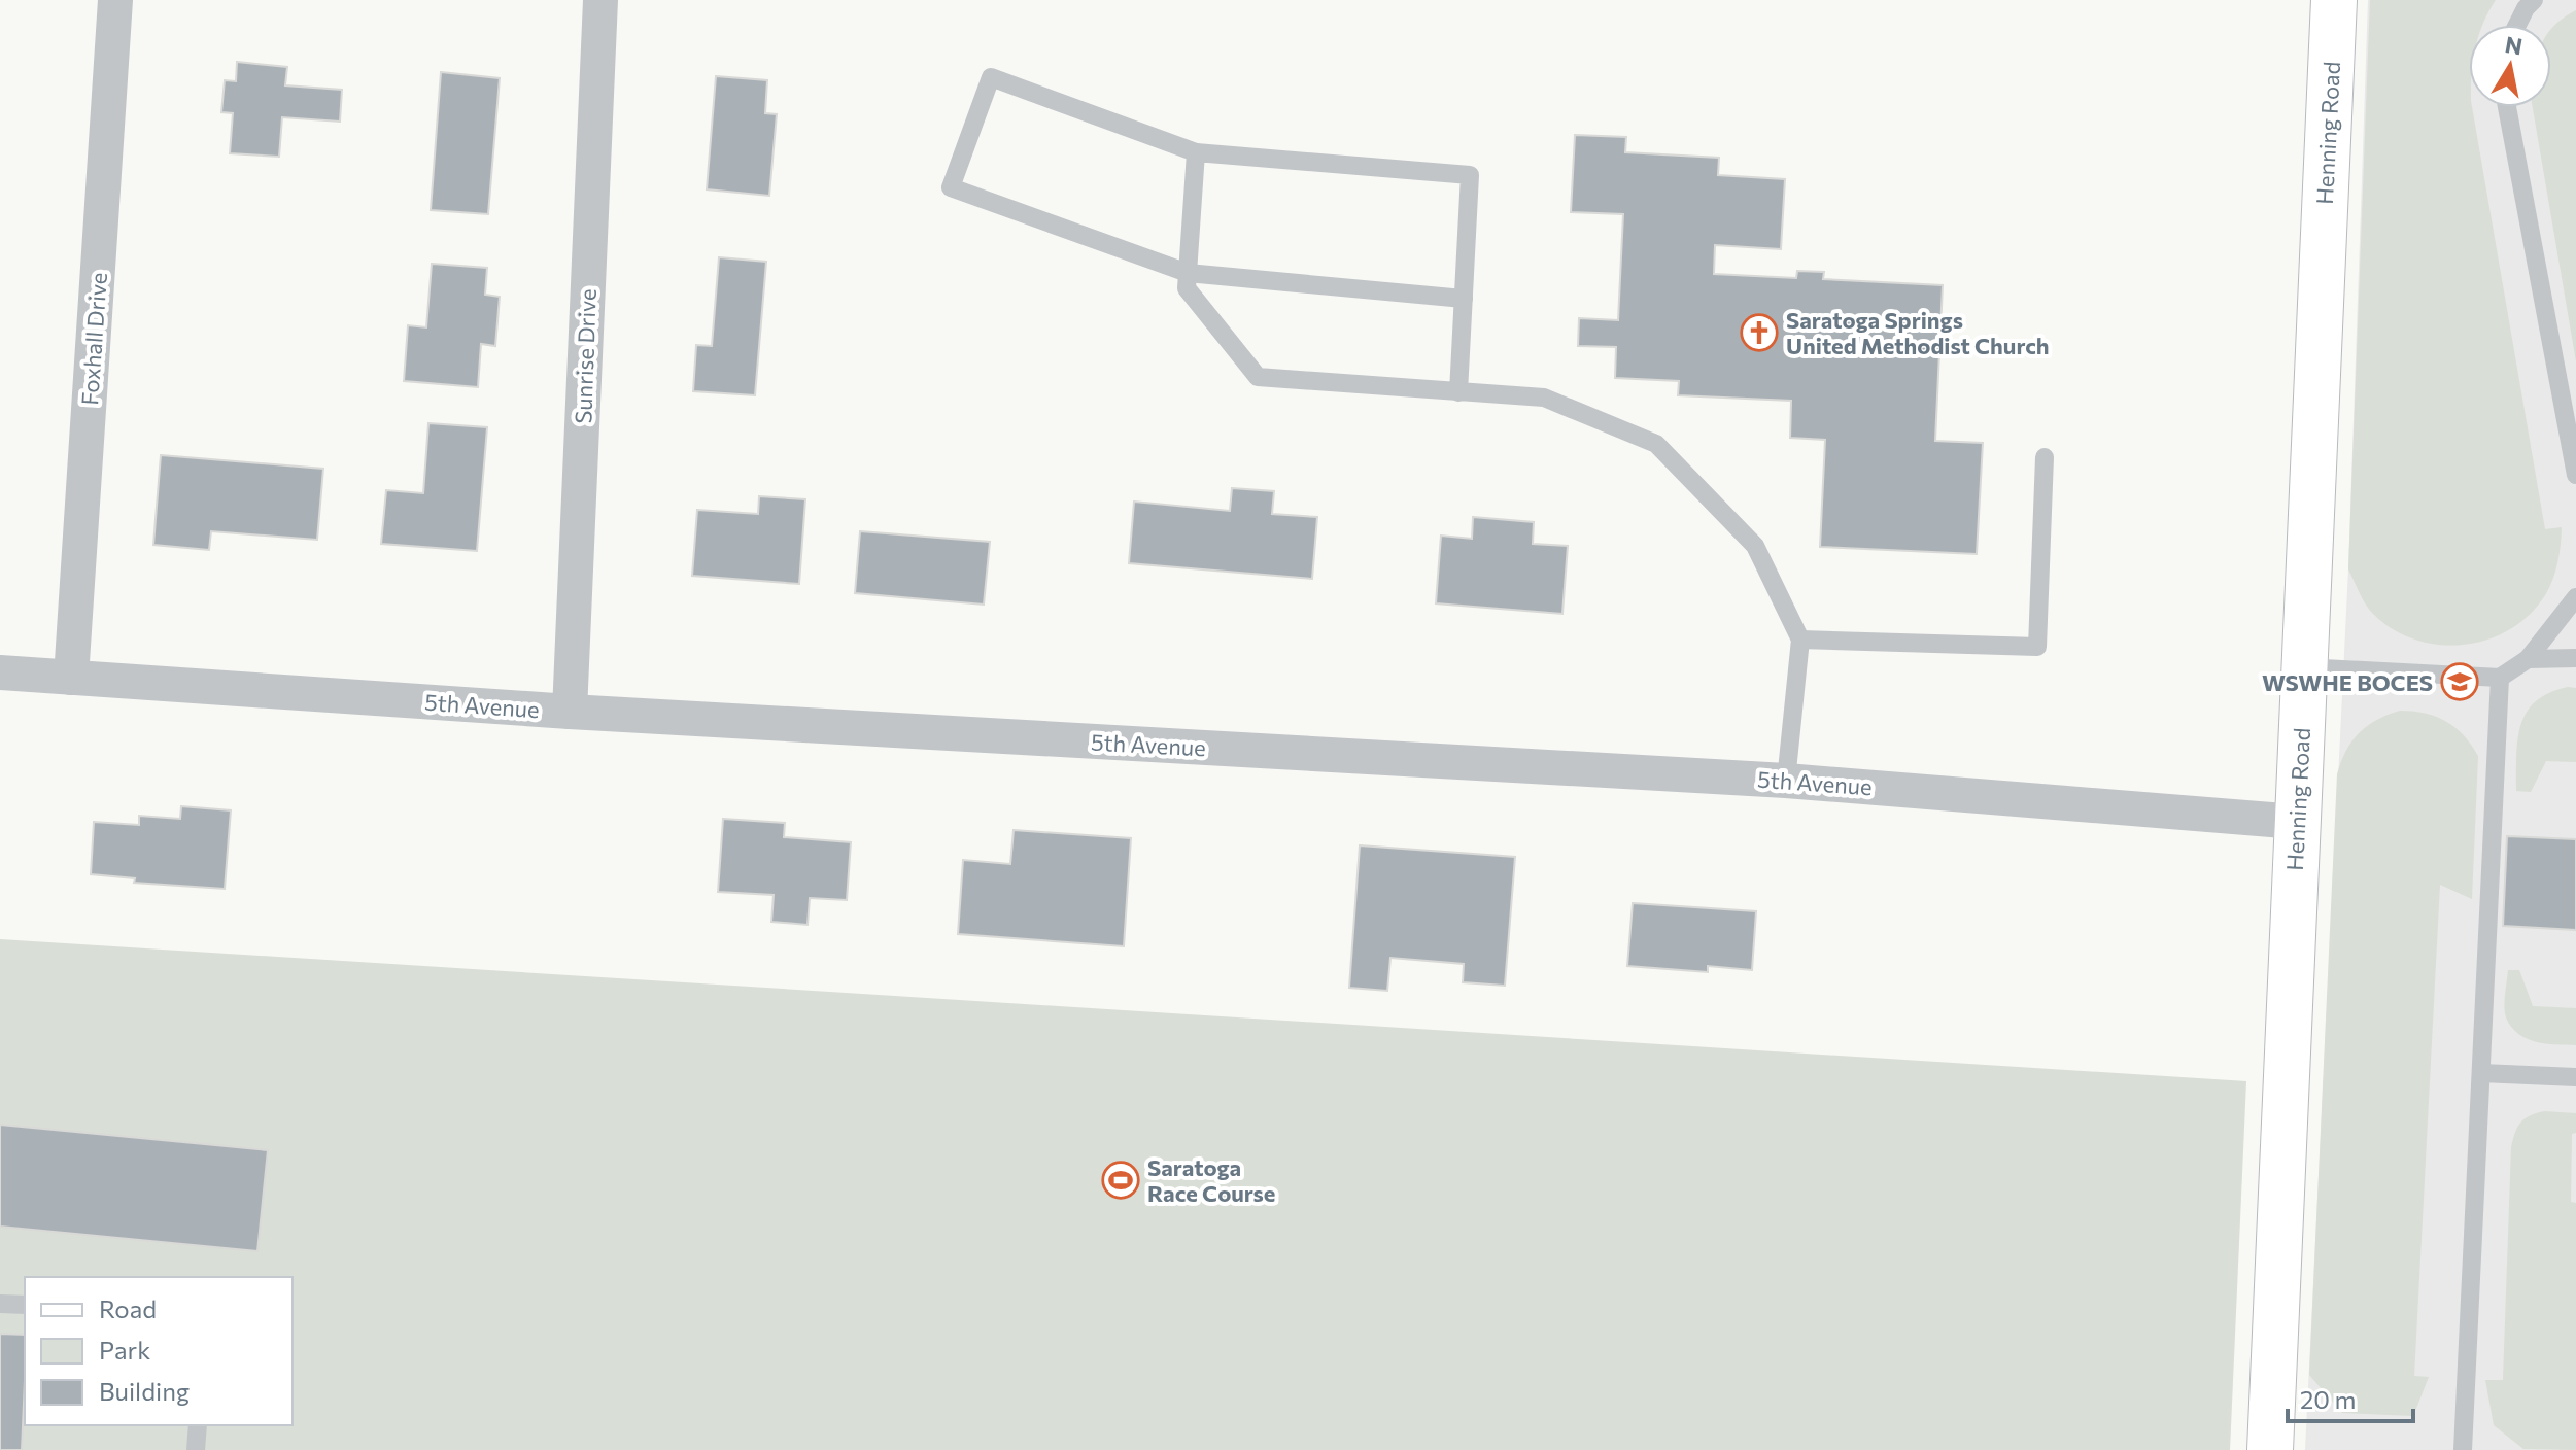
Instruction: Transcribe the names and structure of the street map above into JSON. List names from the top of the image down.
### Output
{
  "streets": {
    "street": [
      "Henning Road",
      "Foxhall Drive",
      "Sunrise Drive",
      "5th Avenue"
    ]
  },
  "crossings": [
    ["Henning Road", "5th Avenue"],
    ["Foxhall Drive", "5th Avenue"],
    ["Sunrise Drive", "5th Avenue"]
  ],
  "places": {
    "church": ["Saratoga Springs United Methodist Church"],
    "school or university": ["WSWHE BOCES"],
    "sports": ["Saratoga Race Course"]
  },
  "legend": ["Road", "Park", "Building"],
  "scale_bar": "20 m",
  "north": "top"
}
